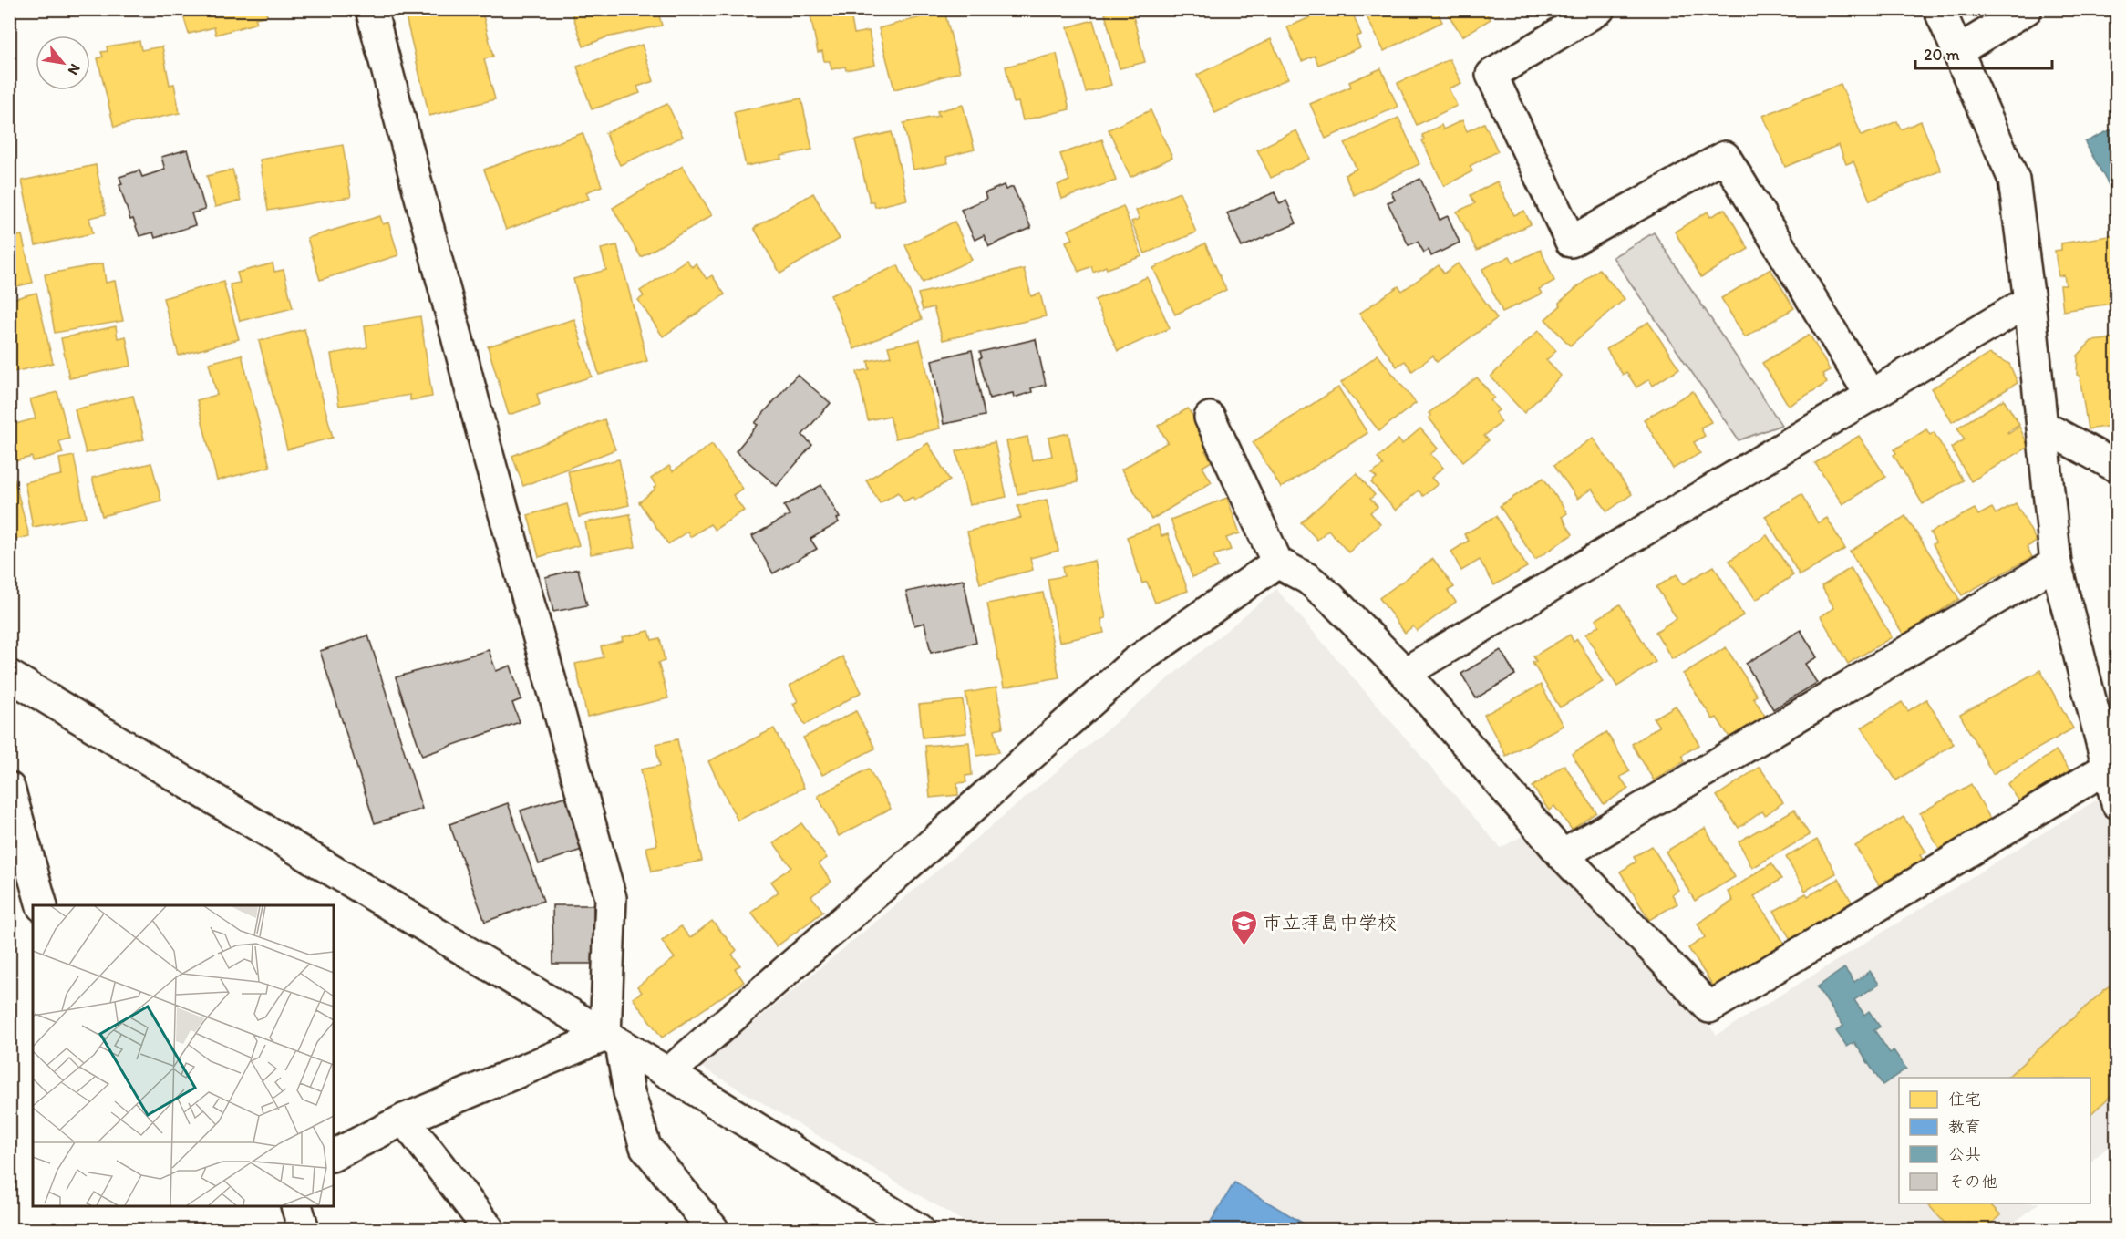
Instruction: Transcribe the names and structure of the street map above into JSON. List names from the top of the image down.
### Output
{
  "places": {
    "school or university": ["市立拝島中学校"]
  },
  "legend": [
    "住宅",
    "教育",
    "公共",
    "その他"
  ],
  "scale_bar": "20 m",
  "north": "bottom right"
}
